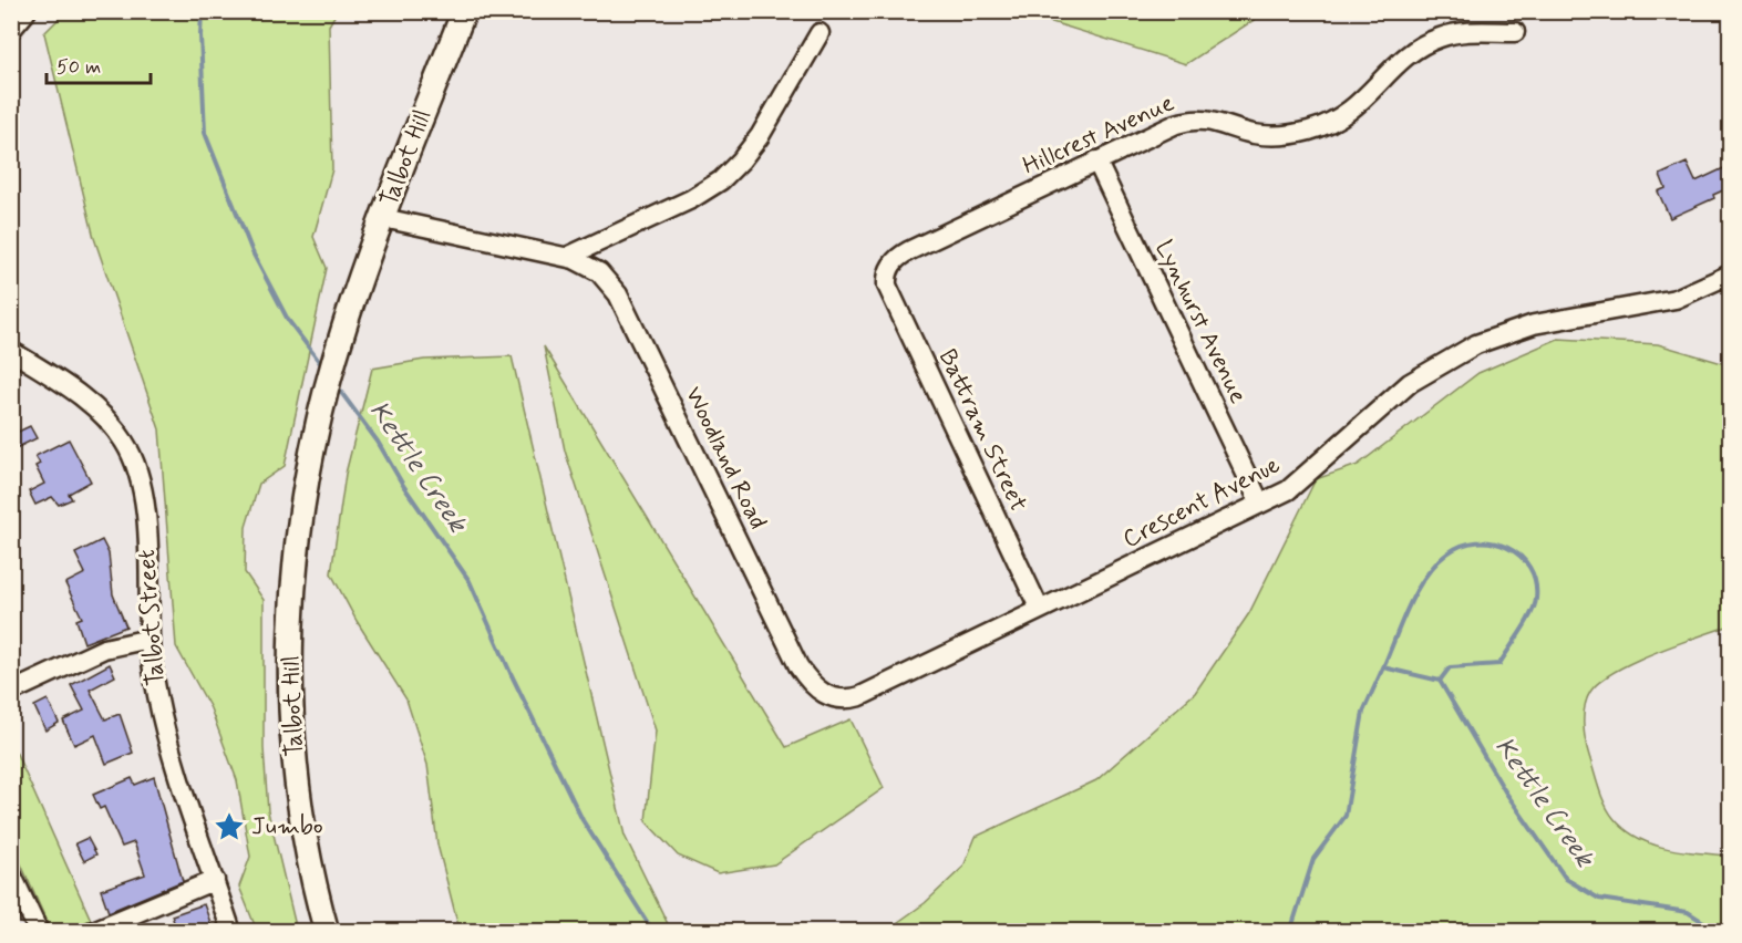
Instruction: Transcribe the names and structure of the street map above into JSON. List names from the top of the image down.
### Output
{
  "streets": {
    "main road": ["Talbot Hill"],
    "street": [
      "Hillcrest Avenue",
      "Lynhurst Avenue",
      "Battram Street",
      "Woodland Road",
      "Crescent Avenue",
      "Talbot Street"
    ]
  },
  "crossings": [
    ["Hillcrest Avenue", "Lynhurst Avenue"],
    ["Hillcrest Avenue", "Battram Street"],
    ["Talbot Hill", "Woodland Road"],
    ["Lynhurst Avenue", "Crescent Avenue"],
    ["Battram Street", "Crescent Avenue"],
    ["Woodland Road", "Crescent Avenue"]
  ],
  "water": ["Kettle Creek"],
  "places": {
    "place": ["Jumbo"]
  },
  "scale_bar": "50 m"
}
